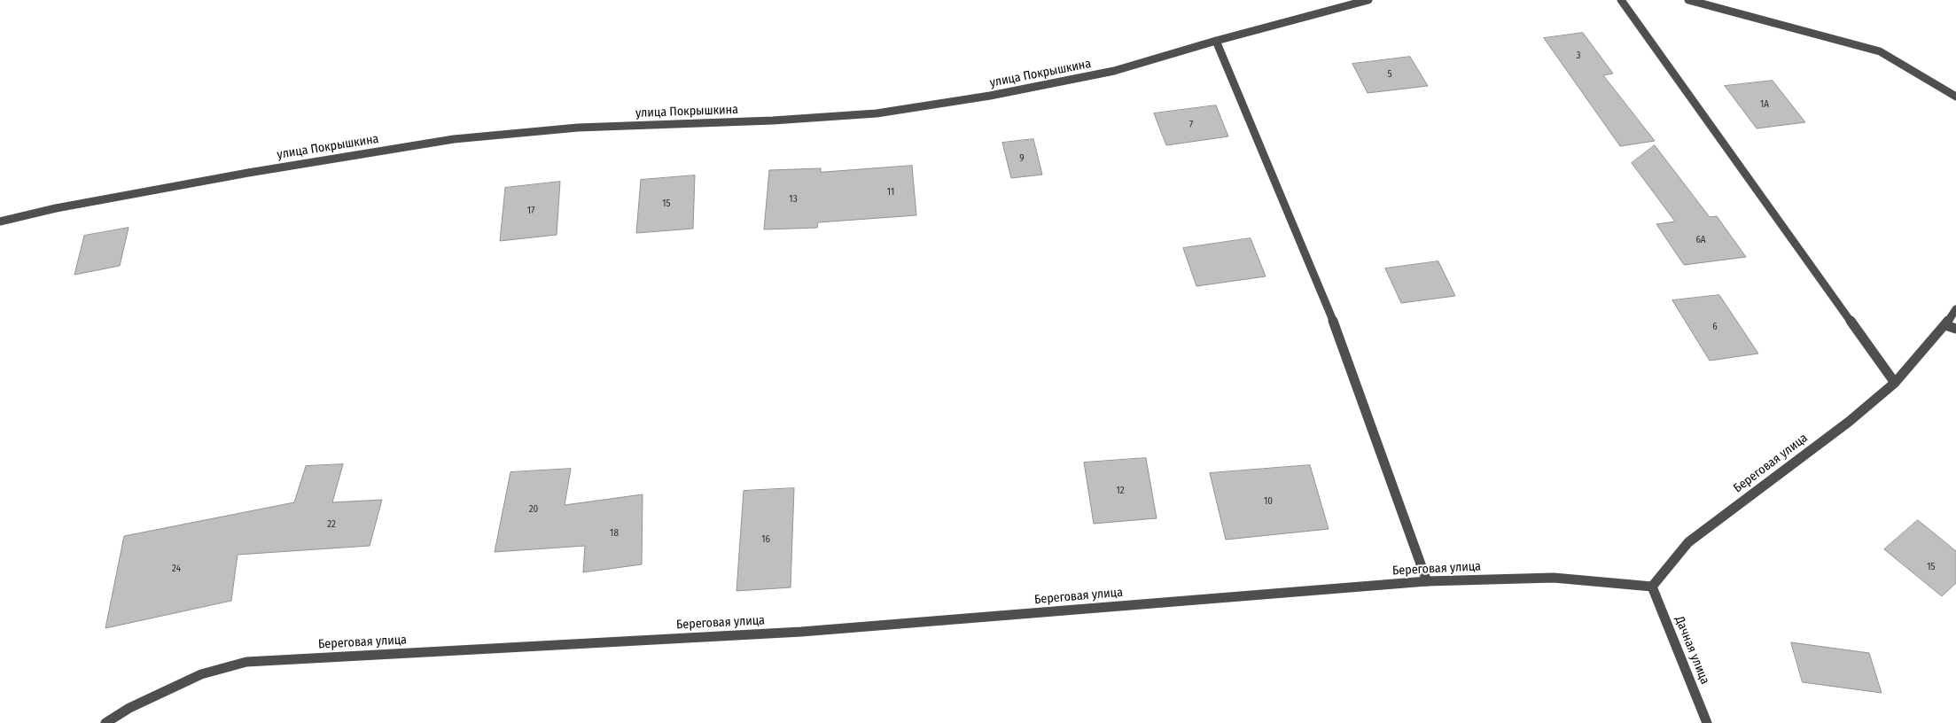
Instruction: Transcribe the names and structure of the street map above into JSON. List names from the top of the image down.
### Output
{
  "streets": {
    "street": ["улица Покрышкина", "Береговая улица", "Дачная улица"]
  },
  "crossings": [
    ["Береговая улица", "Дачная улица"]
  ],
  "house_numbers": [
    "3",
    "5",
    "1А",
    "7",
    "9",
    "11",
    "13",
    "15",
    "17",
    "6А",
    "6",
    "12",
    "10",
    "20",
    "22",
    "18",
    "16",
    "15",
    "24"
  ]
}
